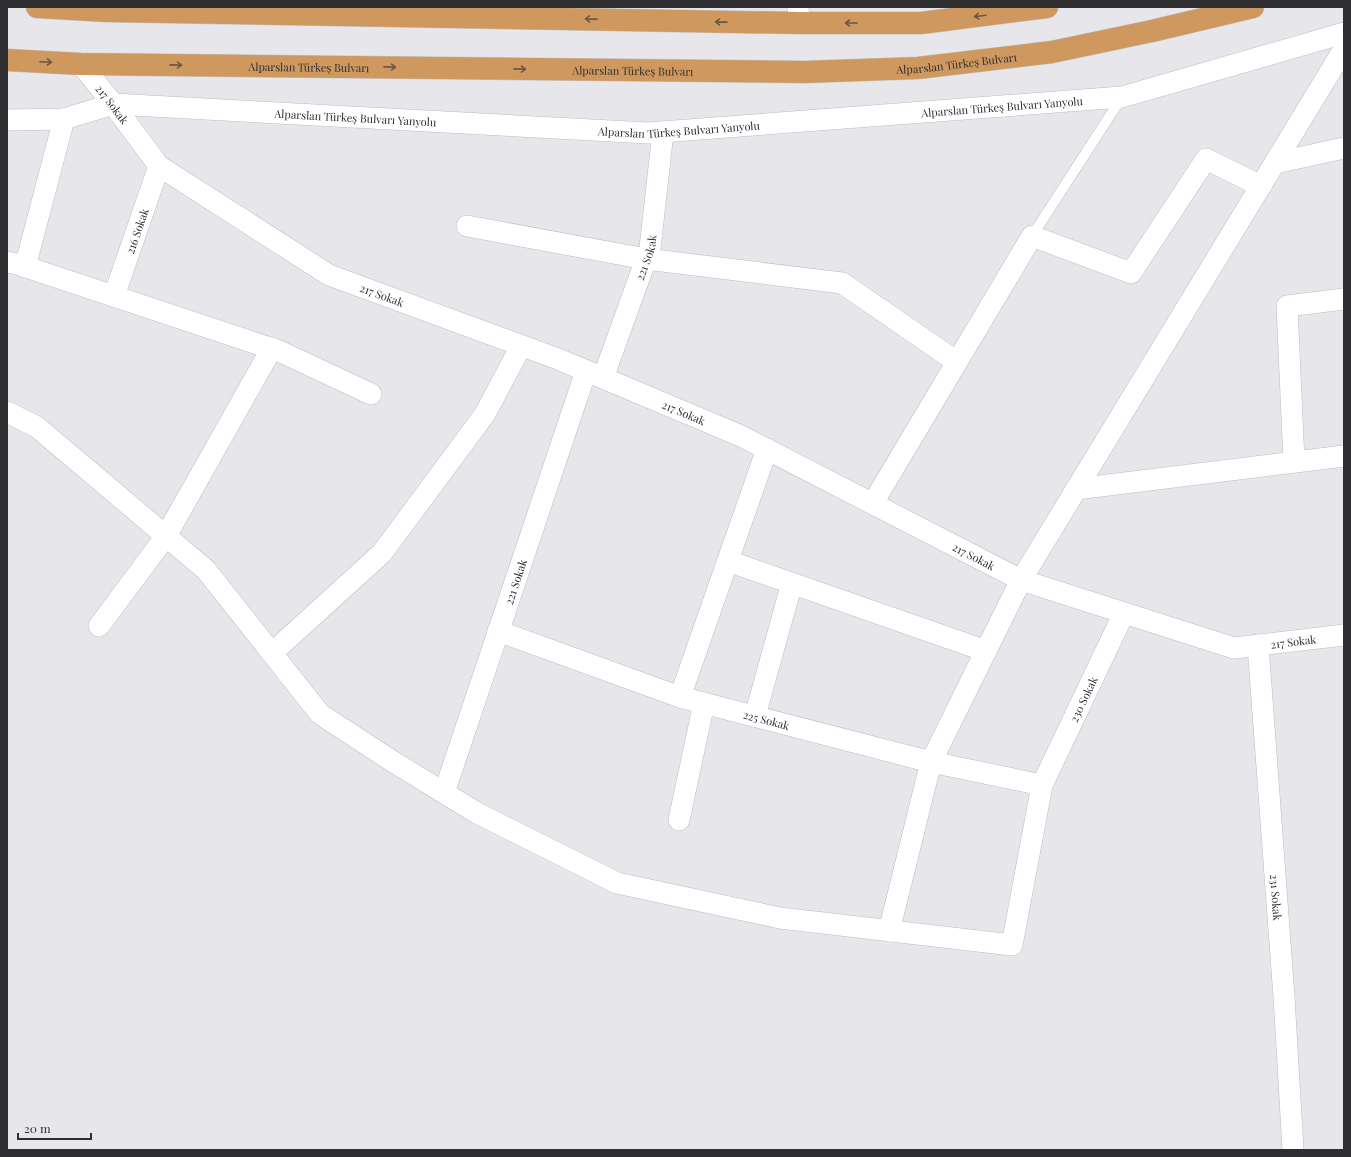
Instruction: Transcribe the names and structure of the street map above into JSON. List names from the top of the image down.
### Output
{
  "streets": {
    "highway": ["Alparslan Türkeş Bulvarı"],
    "street": [
      "217 Sokak",
      "Alparslan Türkeş Bulvarı Yanyolu",
      "216 Sokak",
      "221 Sokak",
      "230 Sokak",
      "225 Sokak",
      "231 Sokak"
    ]
  },
  "crossings": [
    ["Alparslan Türkeş Bulvarı", "217 Sokak"],
    ["217 Sokak", "Alparslan Türkeş Bulvarı Yanyolu"],
    ["217 Sokak", "216 Sokak"],
    ["217 Sokak", "221 Sokak"],
    ["217 Sokak", "230 Sokak"],
    ["217 Sokak", "231 Sokak"],
    ["Alparslan Türkeş Bulvarı Yanyolu", "221 Sokak"],
    ["221 Sokak", "225 Sokak"],
    ["230 Sokak", "225 Sokak"]
  ],
  "scale_bar": "20 m"
}
